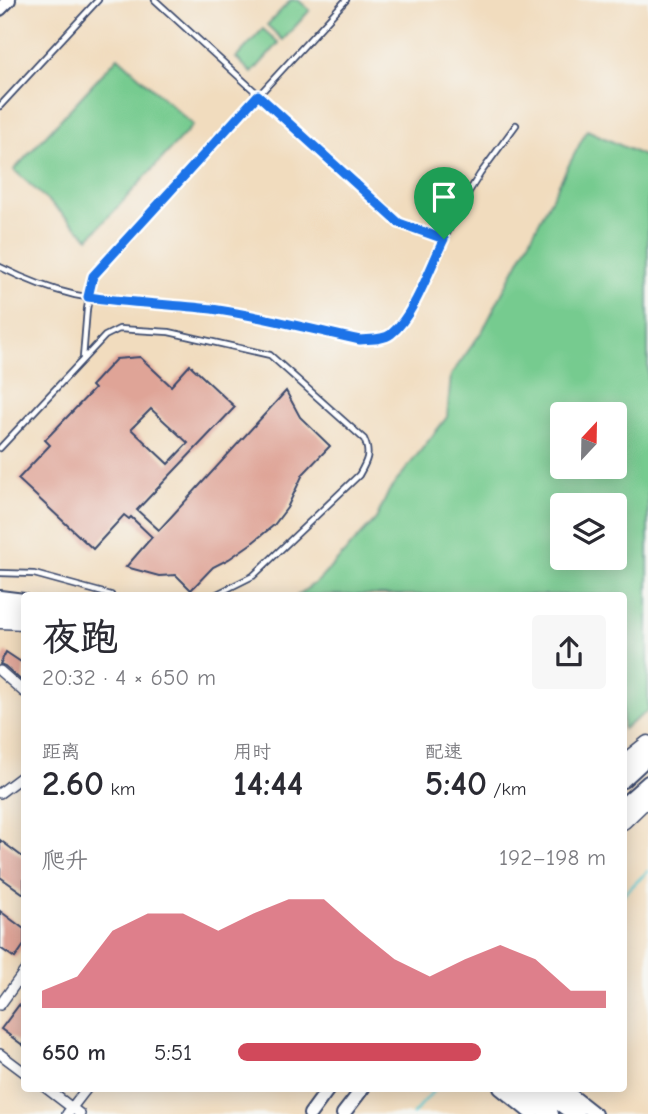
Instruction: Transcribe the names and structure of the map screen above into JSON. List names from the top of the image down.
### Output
{
  "north": "top",
  "page": {
    "heading": ["夜跑", "20:32 · 4 × 650 m"],
    "stats": [
      ["距离", "2.60 km"],
      ["用时", "14:44"],
      ["配速", "5:40 /km"]
    ],
    "chart": ["爬升", "192–198 m"],
    "list": [
      {
        "name": "650 m",
        "note": "5:51"
      }
    ]
  }
}
